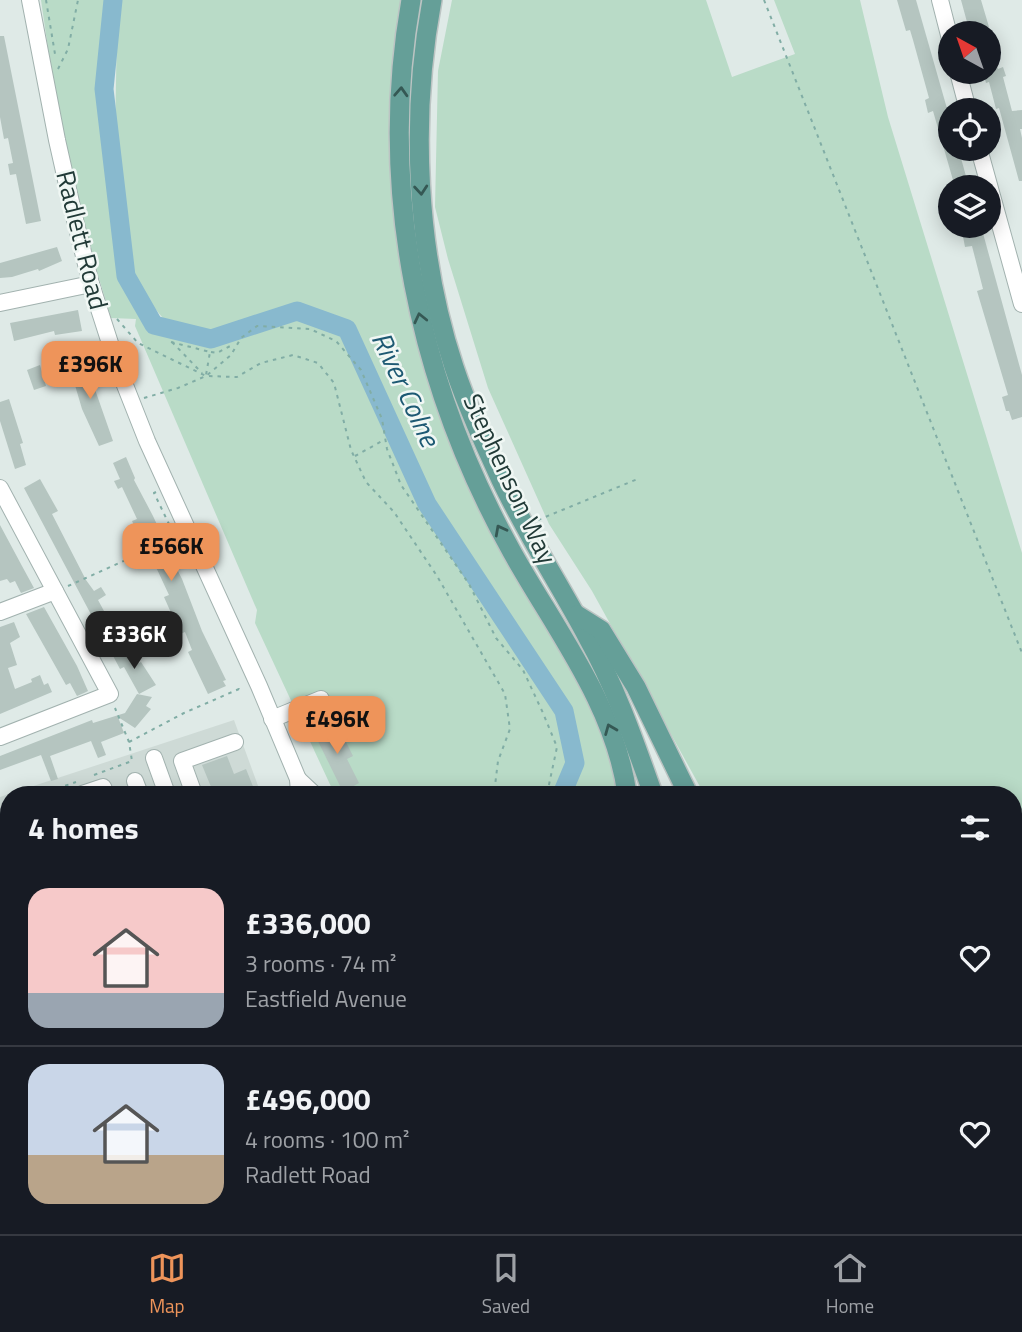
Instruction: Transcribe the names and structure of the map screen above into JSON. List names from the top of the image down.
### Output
{
  "streets": {
    "main road": ["Stephenson Way"],
    "street": ["Radlett Road"]
  },
  "water": ["River Colne"],
  "north": "top left",
  "page": {
    "price": [
      "£396K",
      "£566K",
      "£336K",
      "£496K"
    ],
    "heading": "4 homes",
    "list": [
      {
        "name": "£336,000",
        "note": "3 rooms · 74 m² · Eastfield Avenue"
      },
      {
        "name": "£496,000",
        "note": "4 rooms · 100 m² · Radlett Road"
      }
    ],
    "tabs": ["Map", "Saved", "Home"]
  }
}
